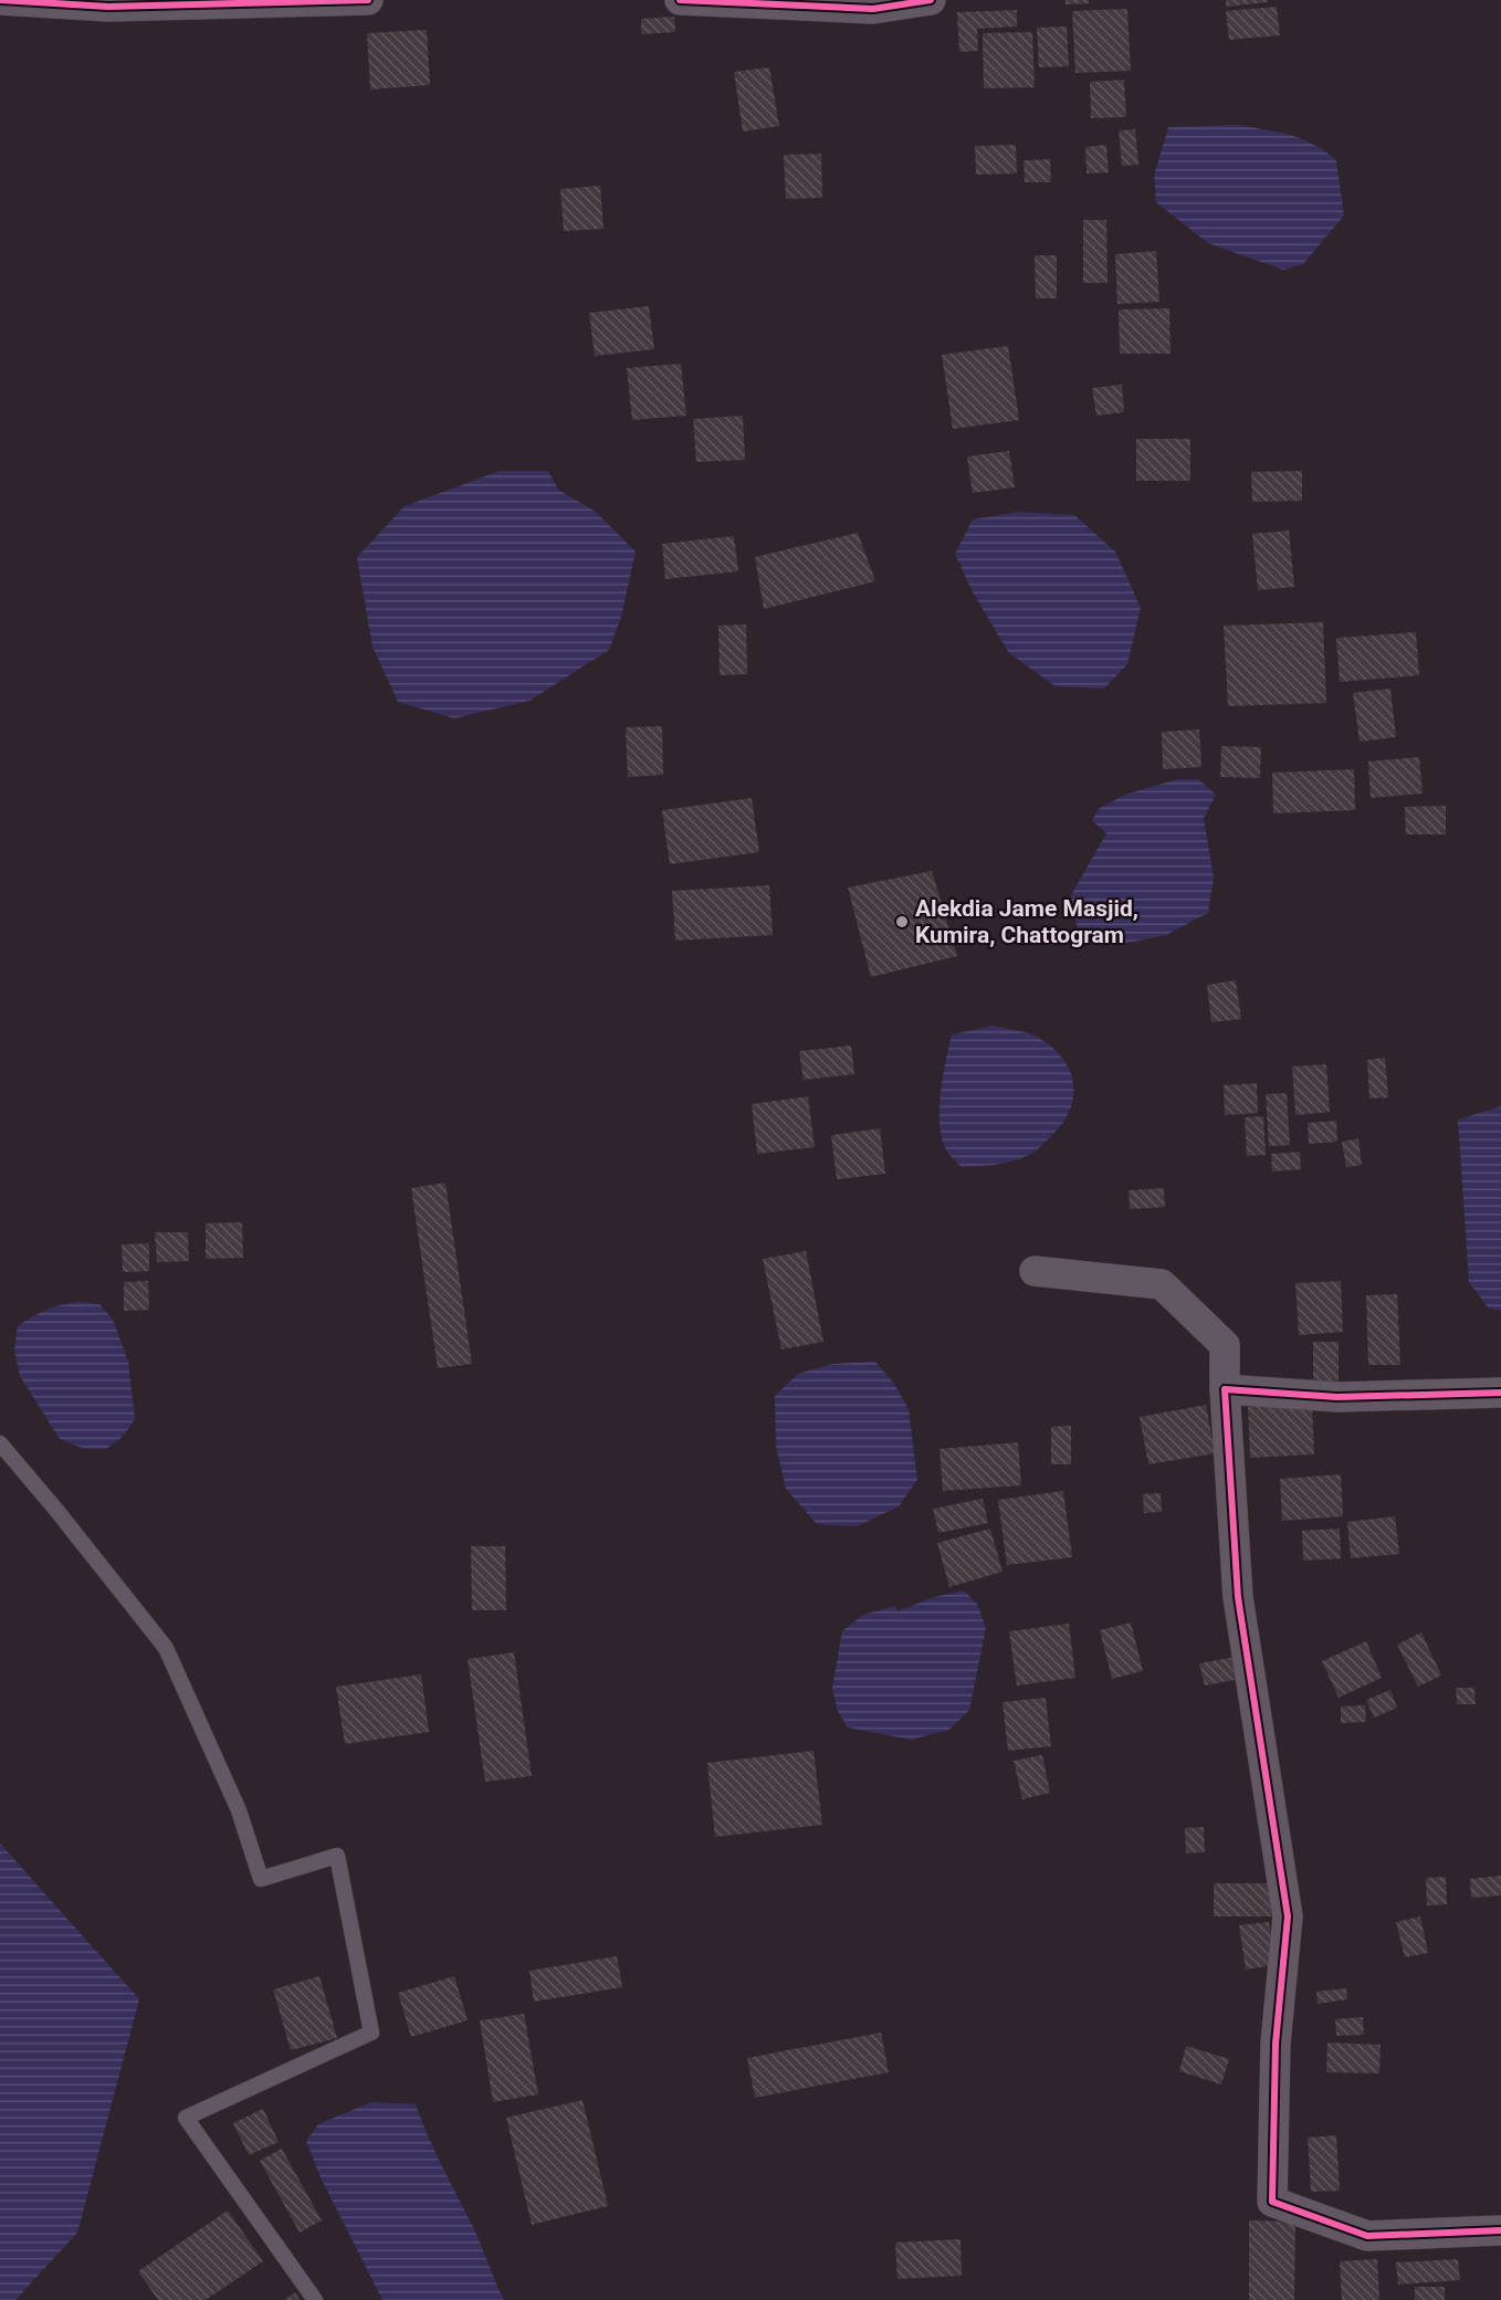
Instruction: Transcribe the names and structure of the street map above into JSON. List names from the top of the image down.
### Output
{
  "places": ["Alekdia Jame Masjid, Kumira, Chattogram"]
}
